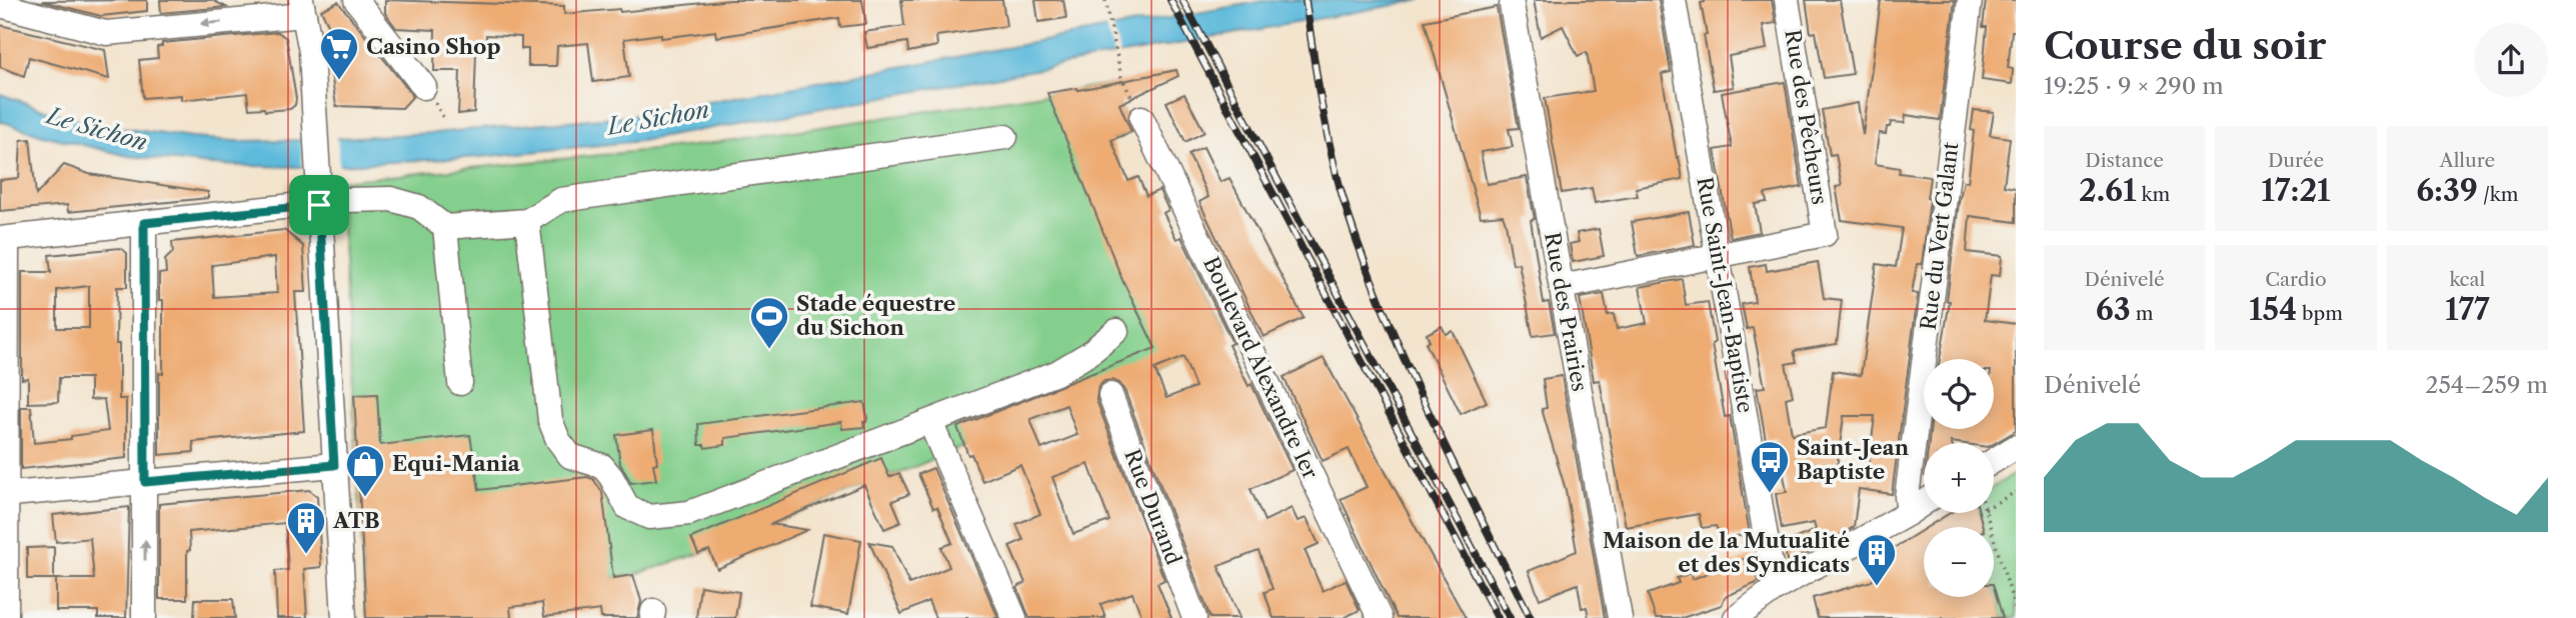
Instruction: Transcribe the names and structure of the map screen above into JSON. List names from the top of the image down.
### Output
{
  "streets": {
    "street": [
      "Rue des Pêcheurs",
      "Rue du Vert Galant",
      "Rue Saint-Jean-Baptiste",
      "Rue des Prairies",
      "Boulevard Alexandre Ier",
      "Rue Durand"
    ]
  },
  "crossings": [
    ["Rue des Pêcheurs", "Rue Saint-Jean-Baptiste"]
  ],
  "water": ["Le Sichon"],
  "places": {
    "supermarket": ["Casino Shop"],
    "sports": ["Stade équestre du Sichon"],
    "bus stop": ["Saint-Jean Baptiste"],
    "shop": ["Equi-Mania"],
    "building": ["ATB", "Maison de la Mutualité et des Syndicats"]
  },
  "page": {
    "heading": ["Course du soir", "19:25 · 9 × 290 m"],
    "stats": [
      ["Distance", "2.61 km"],
      ["Durée", "17:21"],
      ["Allure", "6:39 /km"],
      ["Dénivelé", "63 m"],
      ["Cardio", "154 bpm"],
      ["kcal", "177"]
    ],
    "chart": ["Dénivelé", "254–259 m"],
    "map_buttons": ["+", "−"]
  }
}
